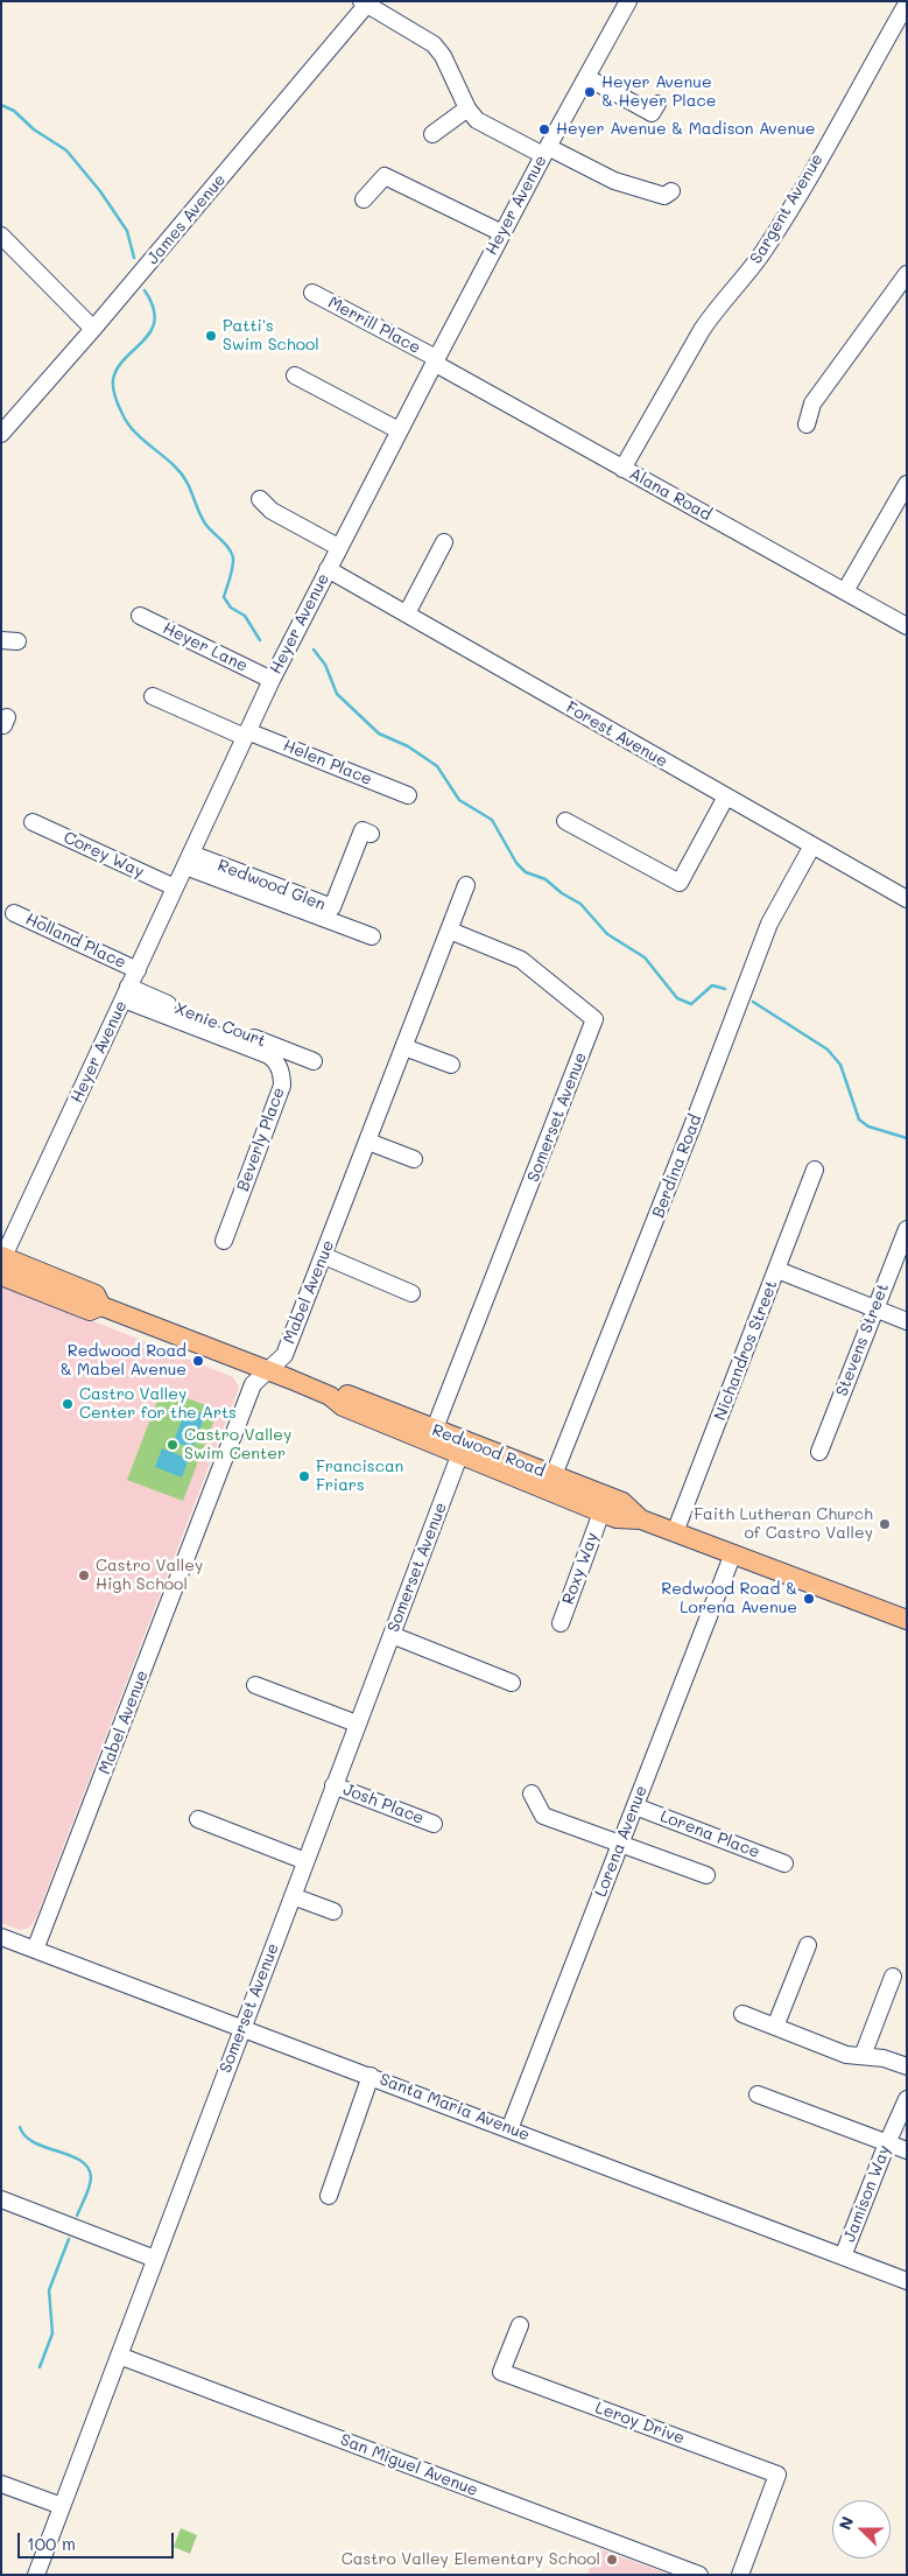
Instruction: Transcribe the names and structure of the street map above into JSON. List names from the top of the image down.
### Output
{
  "streets": {
    "main road": ["Redwood Road"],
    "street": [
      "Heyer Avenue",
      "Sargent Avenue",
      "James Avenue",
      "Merrill Place",
      "Alana Road",
      "Heyer Lane",
      "Forest Avenue",
      "Helen Place",
      "Corey Way",
      "Redwood Glen",
      "Holland Place",
      "Xenie Court",
      "Somerset Avenue",
      "Beverly Place",
      "Berdina Road",
      "Mabel Avenue",
      "Stevens Street",
      "Nichandros Street",
      "Roxy Way",
      "Josh Place",
      "Lorena Place",
      "Lorena Avenue",
      "Santa Maria Avenue",
      "Jamison Way",
      "Leroy Drive",
      "San Miguel Avenue"
    ]
  },
  "crossings": [
    ["Heyer Avenue", "Merrill Place"],
    ["Heyer Avenue", "Alana Road"],
    ["Heyer Avenue", "Heyer Lane"],
    ["Heyer Avenue", "Forest Avenue"],
    ["Heyer Avenue", "Helen Place"],
    ["Heyer Avenue", "Corey Way"],
    ["Heyer Avenue", "Redwood Glen"],
    ["Heyer Avenue", "Holland Place"],
    ["Heyer Avenue", "Xenie Court"],
    ["Heyer Avenue", "Beverly Place"],
    ["Heyer Avenue", "Redwood Road"],
    ["Sargent Avenue", "Alana Road"],
    ["Merrill Place", "Alana Road"],
    ["Forest Avenue", "Berdina Road"],
    ["Xenie Court", "Beverly Place"],
    ["Somerset Avenue", "Mabel Avenue"],
    ["Somerset Avenue", "Redwood Road"],
    ["Somerset Avenue", "Josh Place"],
    ["Somerset Avenue", "Santa Maria Avenue"],
    ["Somerset Avenue", "San Miguel Avenue"],
    ["Berdina Road", "Redwood Road"],
    ["Mabel Avenue", "Redwood Road"],
    ["Mabel Avenue", "Santa Maria Avenue"],
    ["Nichandros Street", "Redwood Road"],
    ["Redwood Road", "Roxy Way"],
    ["Redwood Road", "Lorena Avenue"],
    ["Lorena Place", "Lorena Avenue"],
    ["Lorena Avenue", "Santa Maria Avenue"],
    ["Santa Maria Avenue", "Jamison Way"]
  ],
  "places": [
    "Heyer Avenue & Heyer Place",
    "Heyer Avenue & Madison Avenue",
    "Patti's Swim School",
    "Redwood Road & Mabel Avenue",
    "Castro Valley Center for the Arts",
    "Castro Valley Swim Center",
    "Franciscan Friars",
    "Faith Lutheran Church of Castro Valley",
    "Castro Valley High School",
    "Redwood Road & Lorena Avenue",
    "Castro Valley Elementary School"
  ],
  "scale_bar": "100 m",
  "north": "left"
}
